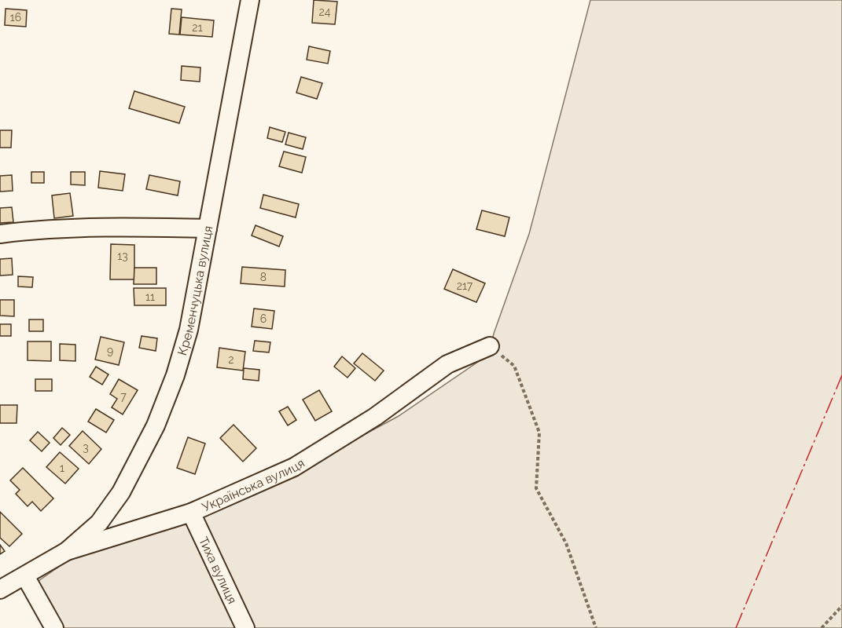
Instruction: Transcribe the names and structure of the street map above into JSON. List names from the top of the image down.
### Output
{
  "streets": {
    "street": ["Кременчуцька вулиця", "Українська вулиця", "Тиха вулиця"]
  },
  "crossings": [
    ["Кременчуцька вулиця", "Українська вулиця"],
    ["Українська вулиця", "Тиха вулиця"]
  ],
  "house_numbers": [
    "24",
    "16",
    "21",
    "13",
    "8",
    "217",
    "11",
    "6",
    "9",
    "2",
    "7",
    "3",
    "1"
  ]
}
